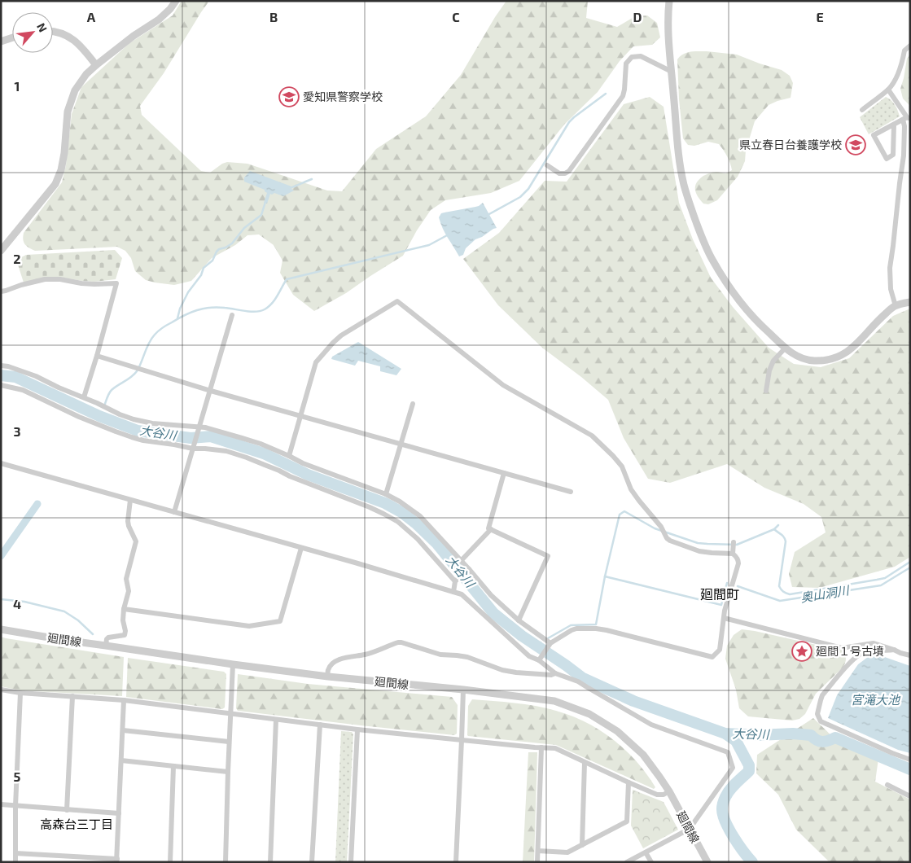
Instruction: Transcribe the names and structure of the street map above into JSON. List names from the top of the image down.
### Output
{
  "streets": {
    "street": ["廻間線"]
  },
  "districts": ["廻間町", "高森台三丁目"],
  "water": ["大谷川", "奥山洞川", "宮滝大池"],
  "places": {
    "school or university": ["愛知県警察学校", "県立春日台養護学校"],
    "place": ["廻間１号古墳"]
  },
  "north": "top right",
  "grid": {
    "columns": [
      "A",
      "B",
      "C",
      "D",
      "E"
    ],
    "rows": [
      "1",
      "2",
      "3",
      "4",
      "5"
    ]
  }
}
